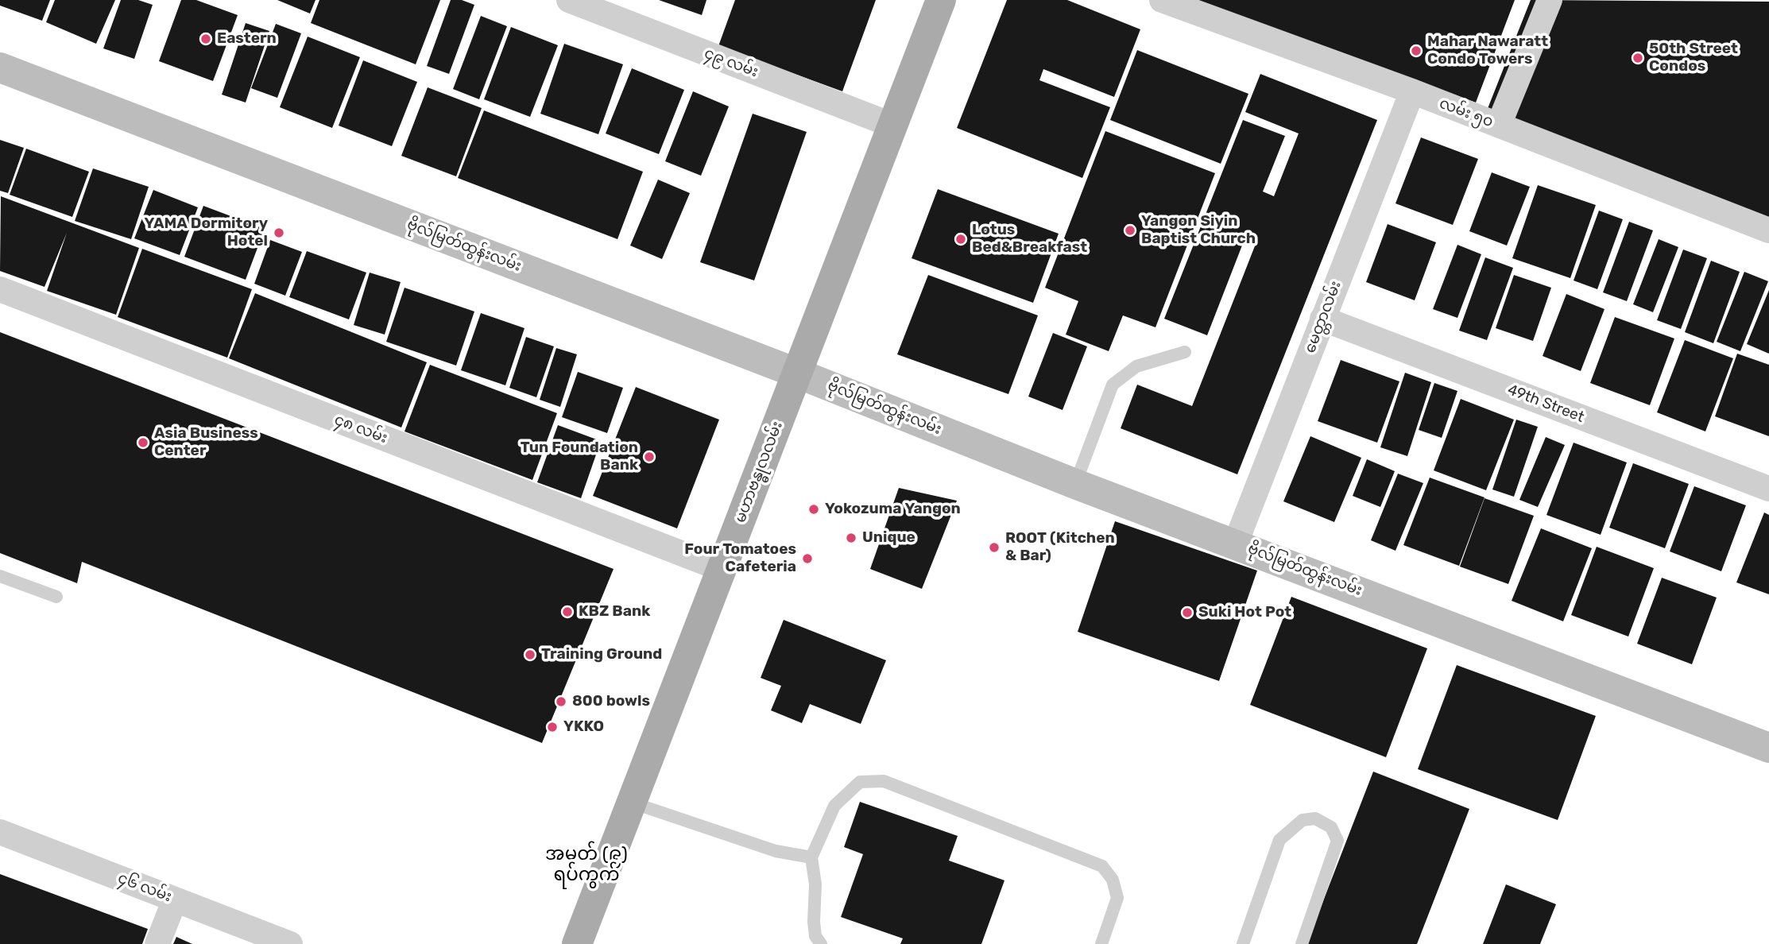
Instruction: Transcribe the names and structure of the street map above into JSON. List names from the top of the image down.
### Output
{
  "streets": {
    "main road": ["ဗိုလ်မြတ်ထွန်းလမ်း", "မဟာဗန္ဓုလလမ်း"],
    "street": [
      "၄၉ လမ်း",
      "လမ်း ၅၀",
      "မေတ္တာလမ်း",
      "49th Street",
      "၄၈ လမ်း",
      "၄၆ လမ်း"
    ]
  },
  "crossings": [
    ["၄၉ လမ်း", "မဟာဗန္ဓုလလမ်း"],
    ["လမ်း ၅၀", "မေတ္တာလမ်း"],
    ["ဗိုလ်မြတ်ထွန်းလမ်း", "မေတ္တာလမ်း"],
    ["ဗိုလ်မြတ်ထွန်းလမ်း", "မဟာဗန္ဓုလလမ်း"],
    ["မေတ္တာလမ်း", "49th Street"],
    ["၄၈ လမ်း", "မဟာဗန္ဓုလလမ်း"]
  ],
  "districts": ["အမှတ် (၉) ရပ်ကွက်"],
  "places": [
    "Eastern",
    "Mahar Nawaratt Condo Towers",
    "50th Street Condos",
    "Yangon Siyin Baptist Church",
    "YAMA Dormitory Hotel",
    "Lotus Bed&Breakfast",
    "Asia Business Center",
    "Tun Foundation Bank",
    "Yokozuma Yangon",
    "Unique",
    "ROOT (Kitchen & Bar)",
    "Four Tomatoes Cafeteria",
    "KBZ Bank",
    "Suki Hot Pot",
    "Training Ground",
    "800 bowls",
    "YKKO"
  ]
}
